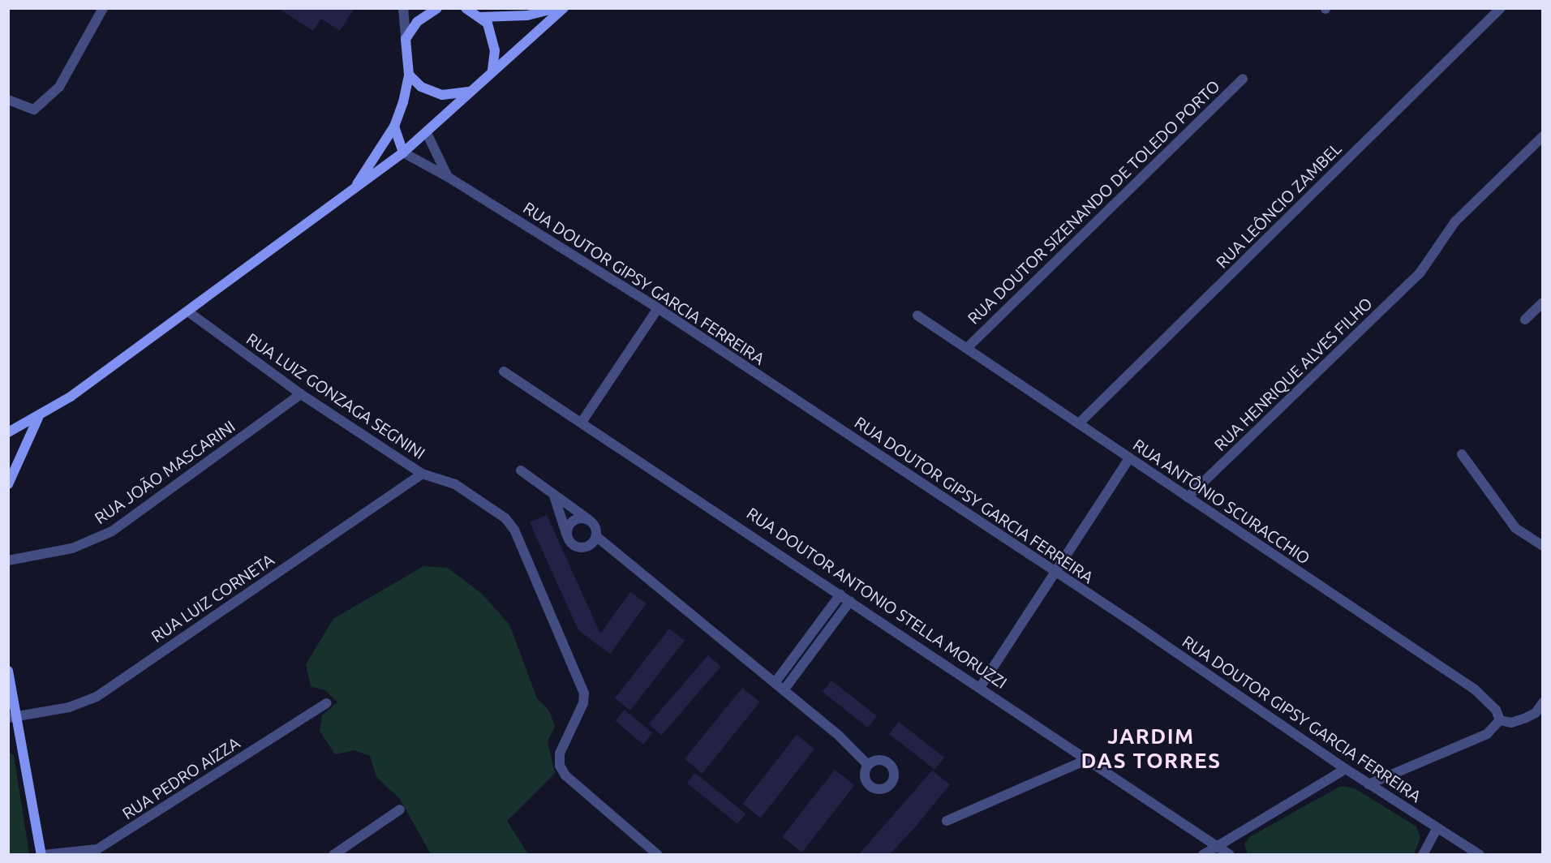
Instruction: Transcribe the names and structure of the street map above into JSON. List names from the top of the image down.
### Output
{
  "streets": {
    "street": [
      "RUA DOUTOR SIZENANDO DE TOLEDO PORTO",
      "RUA LEÔNCIO ZAMBEL",
      "RUA DOUTOR GIPSY GARCIA FERREIRA",
      "RUA HENRIQUE ALVES FILHO",
      "RUA LUIZ GONZAGA SEGNINI",
      "RUA JOÃO MASCARINI",
      "RUA ANTÔNIO SCURACCHIO",
      "RUA LUIZ CORNETA",
      "RUA DOUTOR ANTONIO STELLA MORUZZI",
      "RUA PEDRO AIZZA"
    ]
  },
  "crossings": [
    ["RUA DOUTOR SIZENANDO DE TOLEDO PORTO", "RUA ANTÔNIO SCURACCHIO"],
    ["RUA LEÔNCIO ZAMBEL", "RUA ANTÔNIO SCURACCHIO"],
    ["RUA HENRIQUE ALVES FILHO", "RUA ANTÔNIO SCURACCHIO"],
    ["RUA LUIZ GONZAGA SEGNINI", "RUA JOÃO MASCARINI"],
    ["RUA LUIZ GONZAGA SEGNINI", "RUA LUIZ CORNETA"]
  ],
  "districts": ["JARDIM DAS TORRES"]
}
